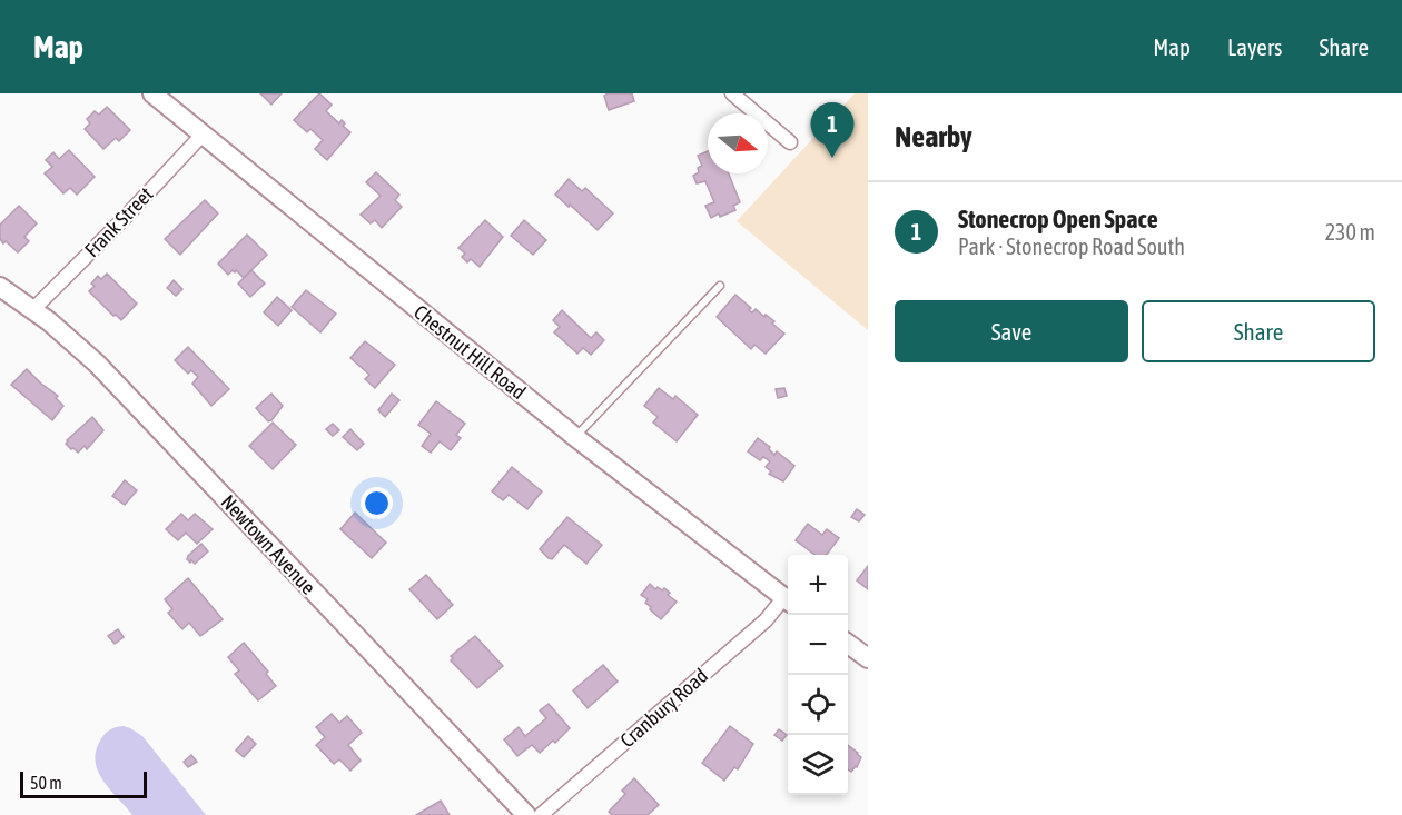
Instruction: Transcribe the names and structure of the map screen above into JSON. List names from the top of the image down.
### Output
{
  "streets": {
    "main road": ["Chestnut Hill Road", "Newtown Avenue"],
    "street": ["Frank Street", "Cranbury Road"]
  },
  "crossings": [
    ["Frank Street", "Chestnut Hill Road"],
    ["Frank Street", "Newtown Avenue"]
  ],
  "scale_bar": "50 m",
  "north": "right",
  "page": {
    "header": "Map",
    "nav": ["Map", "Layers", "Share"],
    "heading": "Nearby",
    "pins": "1",
    "list": [
      {
        "mark": "1",
        "name": "Stonecrop Open Space",
        "note": "Park · Stonecrop Road South",
        "value": "230 m"
      }
    ],
    "buttons": ["Save", "Share"],
    "map_buttons": ["+", "−"],
    "scale": "50 m"
  }
}
